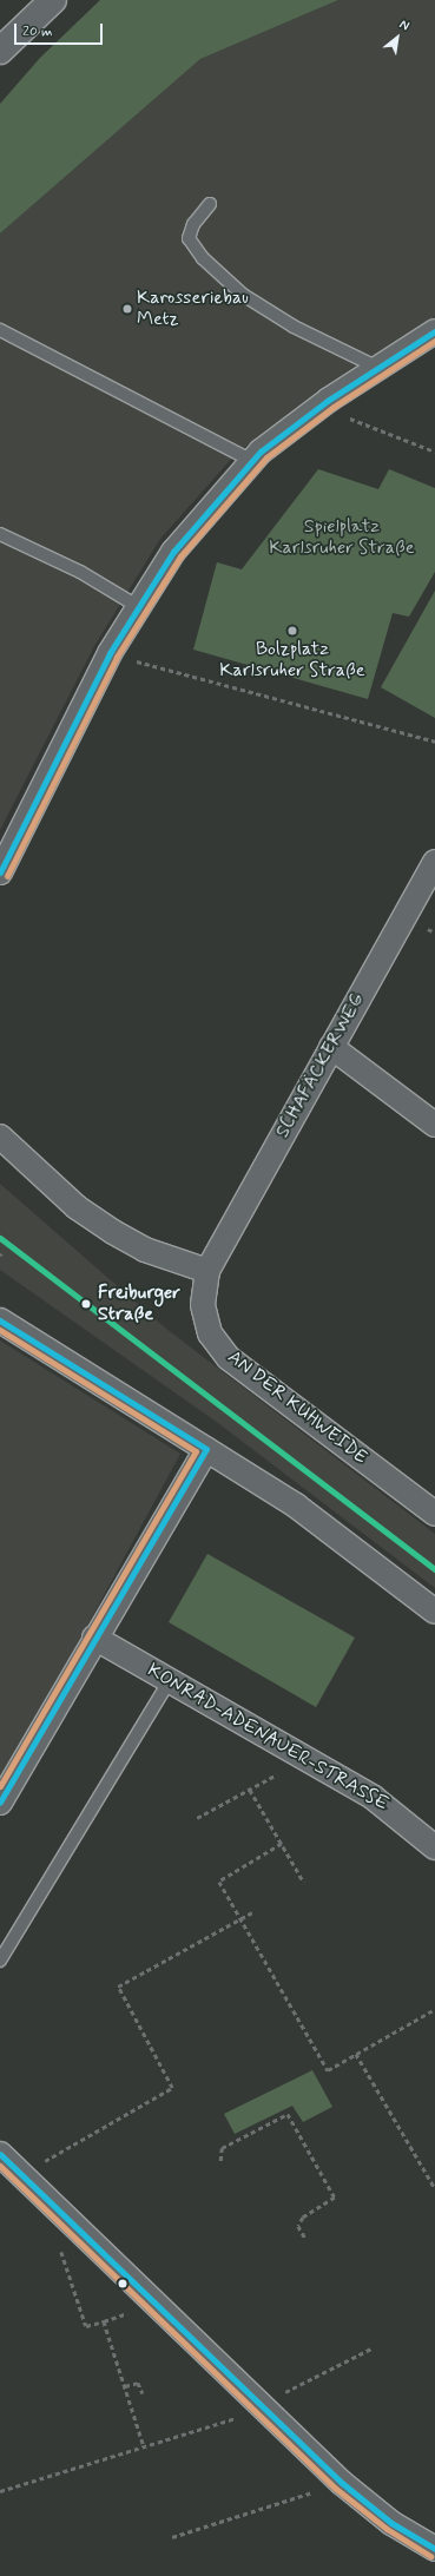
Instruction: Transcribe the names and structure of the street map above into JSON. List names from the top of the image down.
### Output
{
  "streets": {
    "street": ["SCHAFÄCKERWEG", "AN DER KUHWEIDE", "KONRAD-ADENAUER-STRASSE"]
  },
  "crossings": [
    ["SCHAFÄCKERWEG", "AN DER KUHWEIDE"]
  ],
  "parks": ["Spielplatz Karlsruher Straße"],
  "places": ["Karosseriebau Metz", "Bolzplatz Karlsruher Straße", "Freiburger Straße"],
  "scale_bar": "20 m",
  "north": "top right"
}
